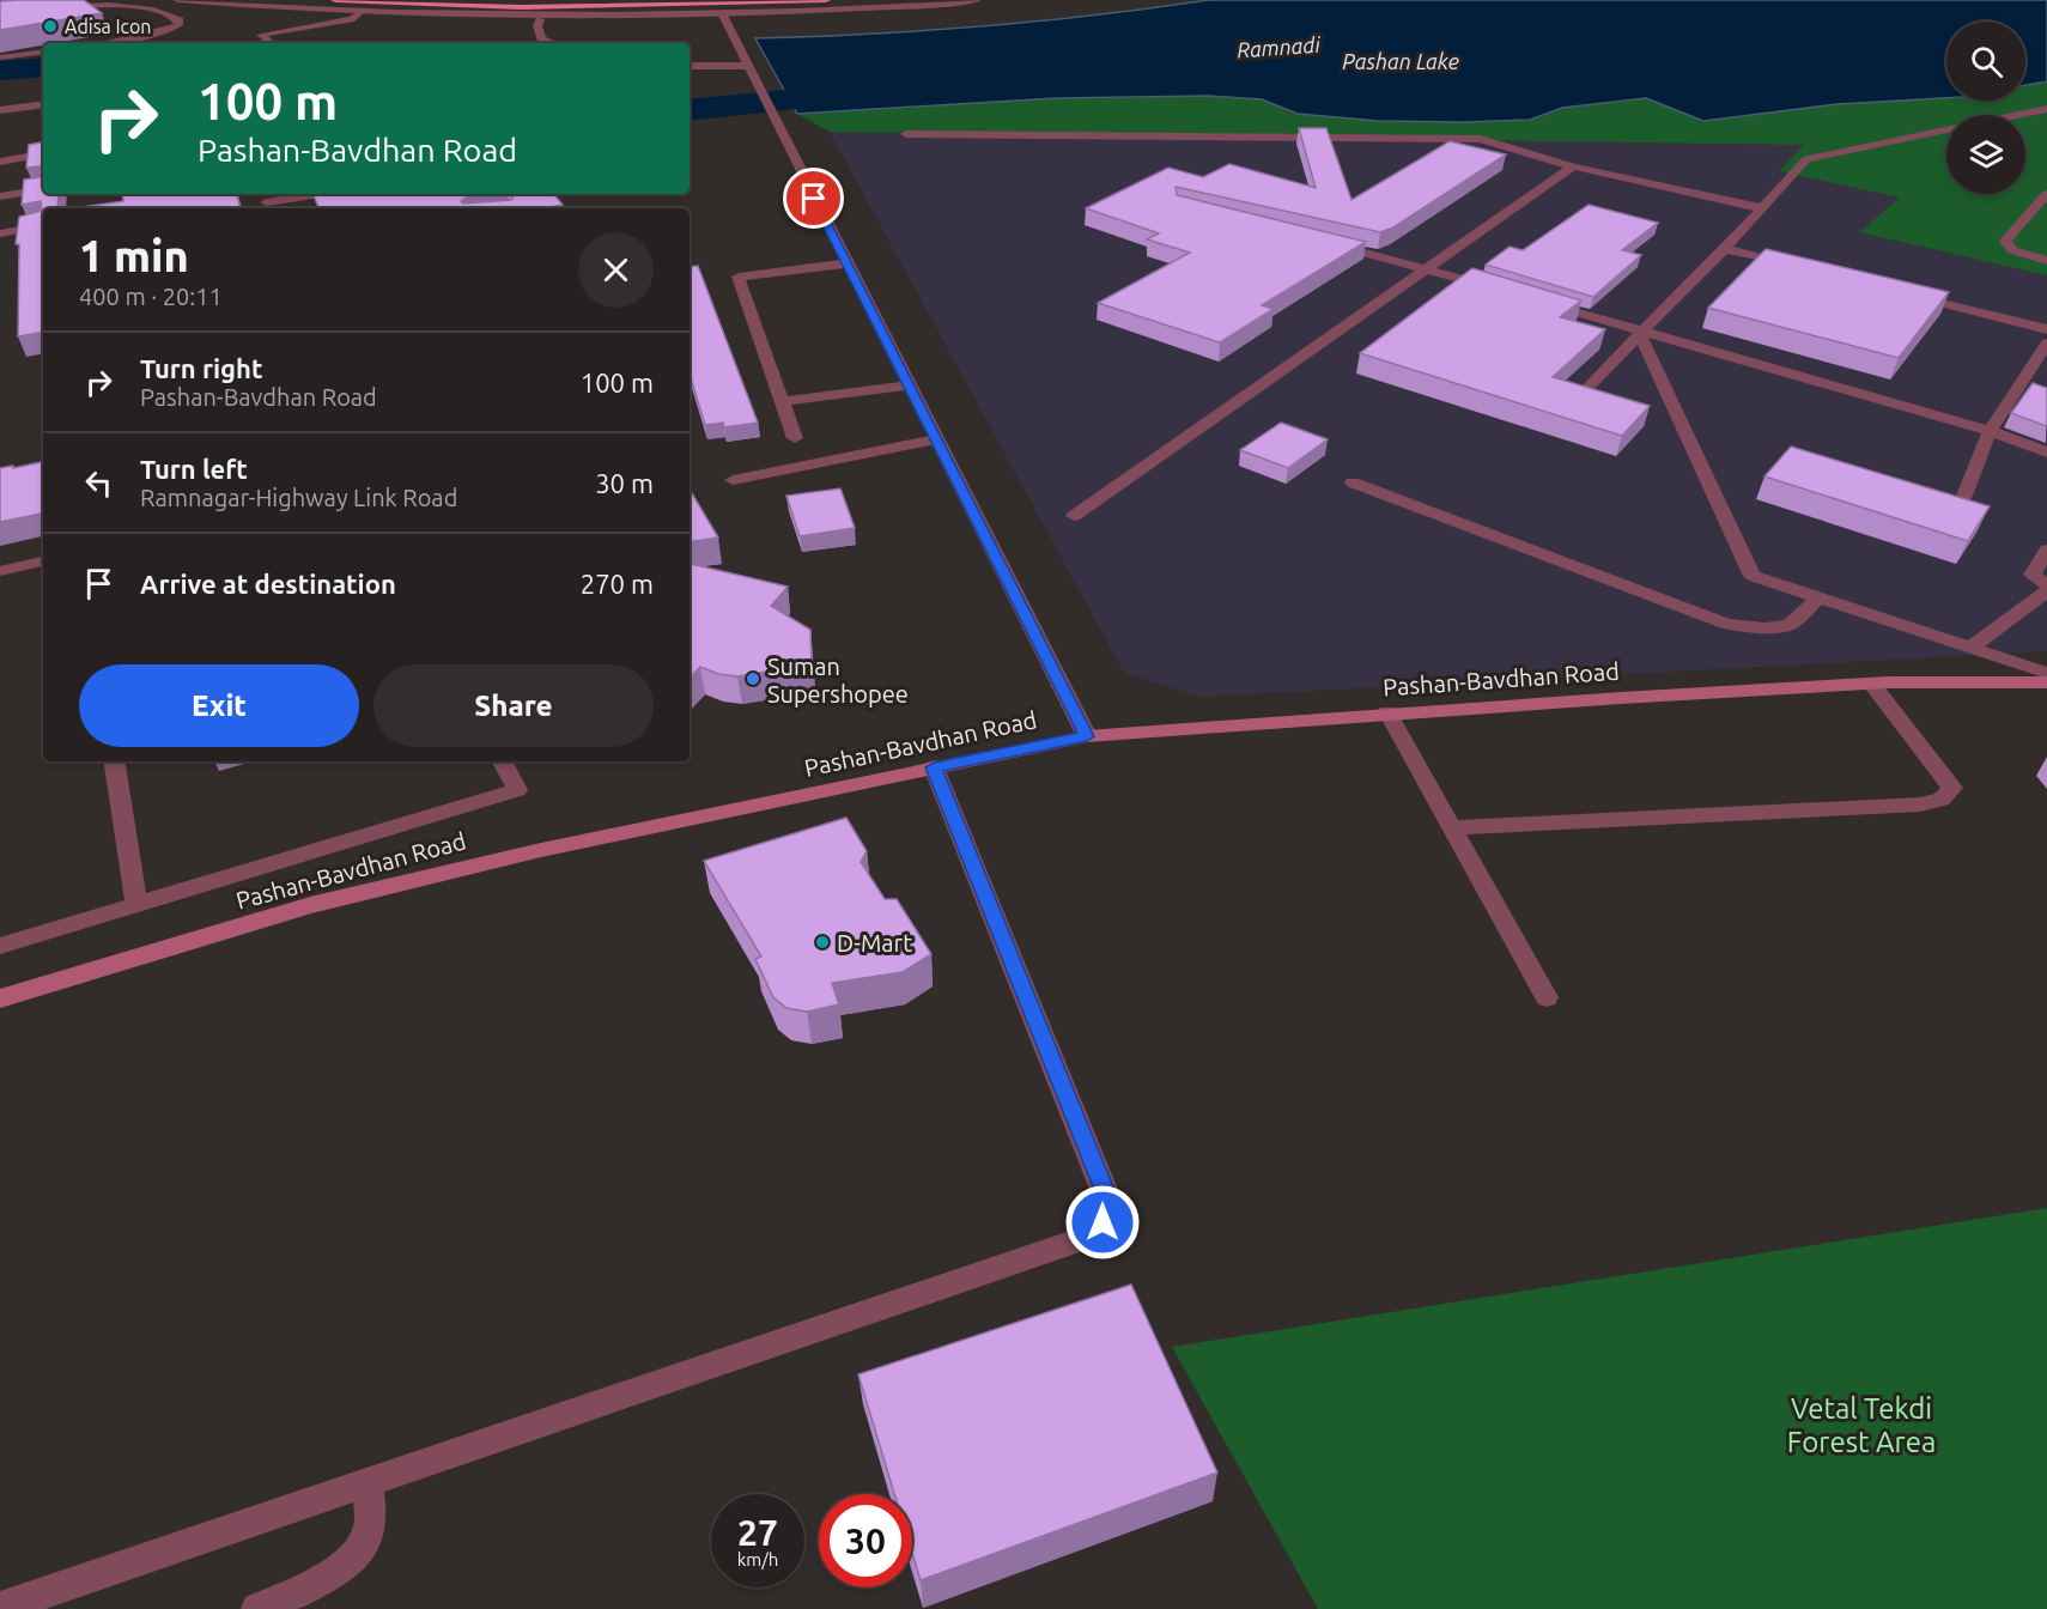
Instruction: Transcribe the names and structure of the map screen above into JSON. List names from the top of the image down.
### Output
{
  "streets": {
    "main road": ["Pashan-Bavdhan Road"]
  },
  "water": ["Ramnadi", "Pashan Lake"],
  "parks": ["Vetal Tekdi Forest Area"],
  "places": ["Adisa Icon", "Suman Supershopee", "D-Mart"],
  "page": {
    "turn": ["100 m", "Pashan-Bavdhan Road"],
    "heading": ["1 min", "400 m · 20:11"],
    "list": [
      {
        "name": "Turn right",
        "note": "Pashan-Bavdhan Road",
        "value": "100 m"
      },
      {
        "name": "Turn left",
        "note": "Ramnagar-Highway Link Road",
        "value": "30 m"
      },
      {
        "name": "Arrive at destination",
        "value": "270 m"
      }
    ],
    "buttons": ["Exit", "Share"],
    "speed": "27 km/h",
    "limit": "30"
  }
}
